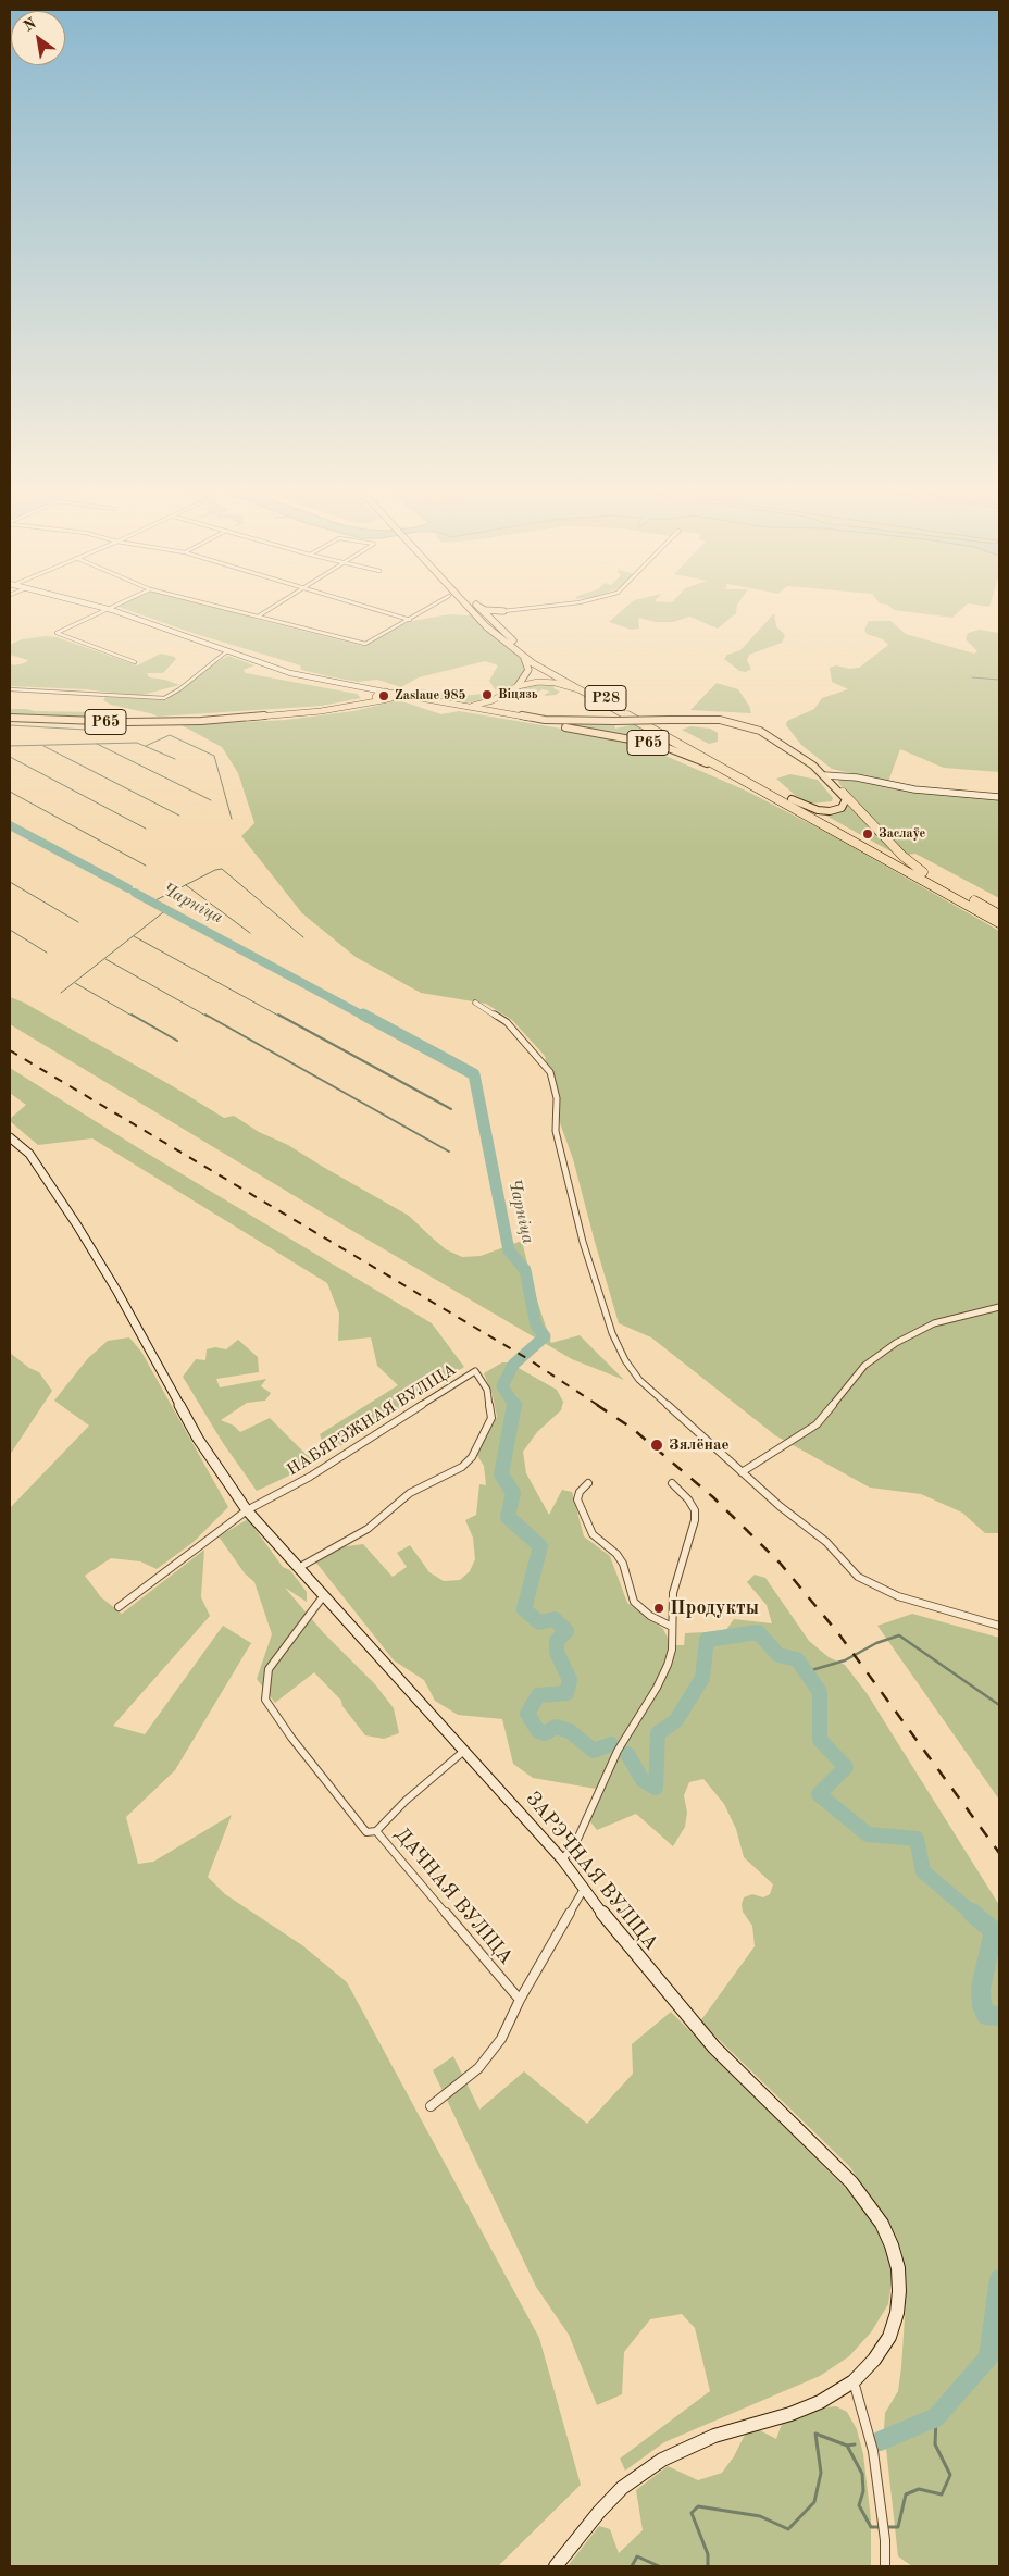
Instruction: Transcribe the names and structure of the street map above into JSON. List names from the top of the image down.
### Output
{
  "streets": {
    "highway": ["Р28", "Р65"],
    "street": ["НАБЯРЭЖНАЯ ВУЛІЦА", "ЗАРЭЧНАЯ ВУЛІЦА", "ДАЧНАЯ ВУЛІЦА"]
  },
  "crossings": [
    ["Р28", "Р65"],
    ["НАБЯРЭЖНАЯ ВУЛІЦА", "ЗАРЭЧНАЯ ВУЛІЦА"],
    ["ЗАРЭЧНАЯ ВУЛІЦА", "ДАЧНАЯ ВУЛІЦА"]
  ],
  "water": ["Чарніца"],
  "places": [
    "Віцязь",
    "Zaslaue 985",
    "Заслаўе",
    "Зялёнае",
    "Продукты"
  ],
  "north": "top left"
}
